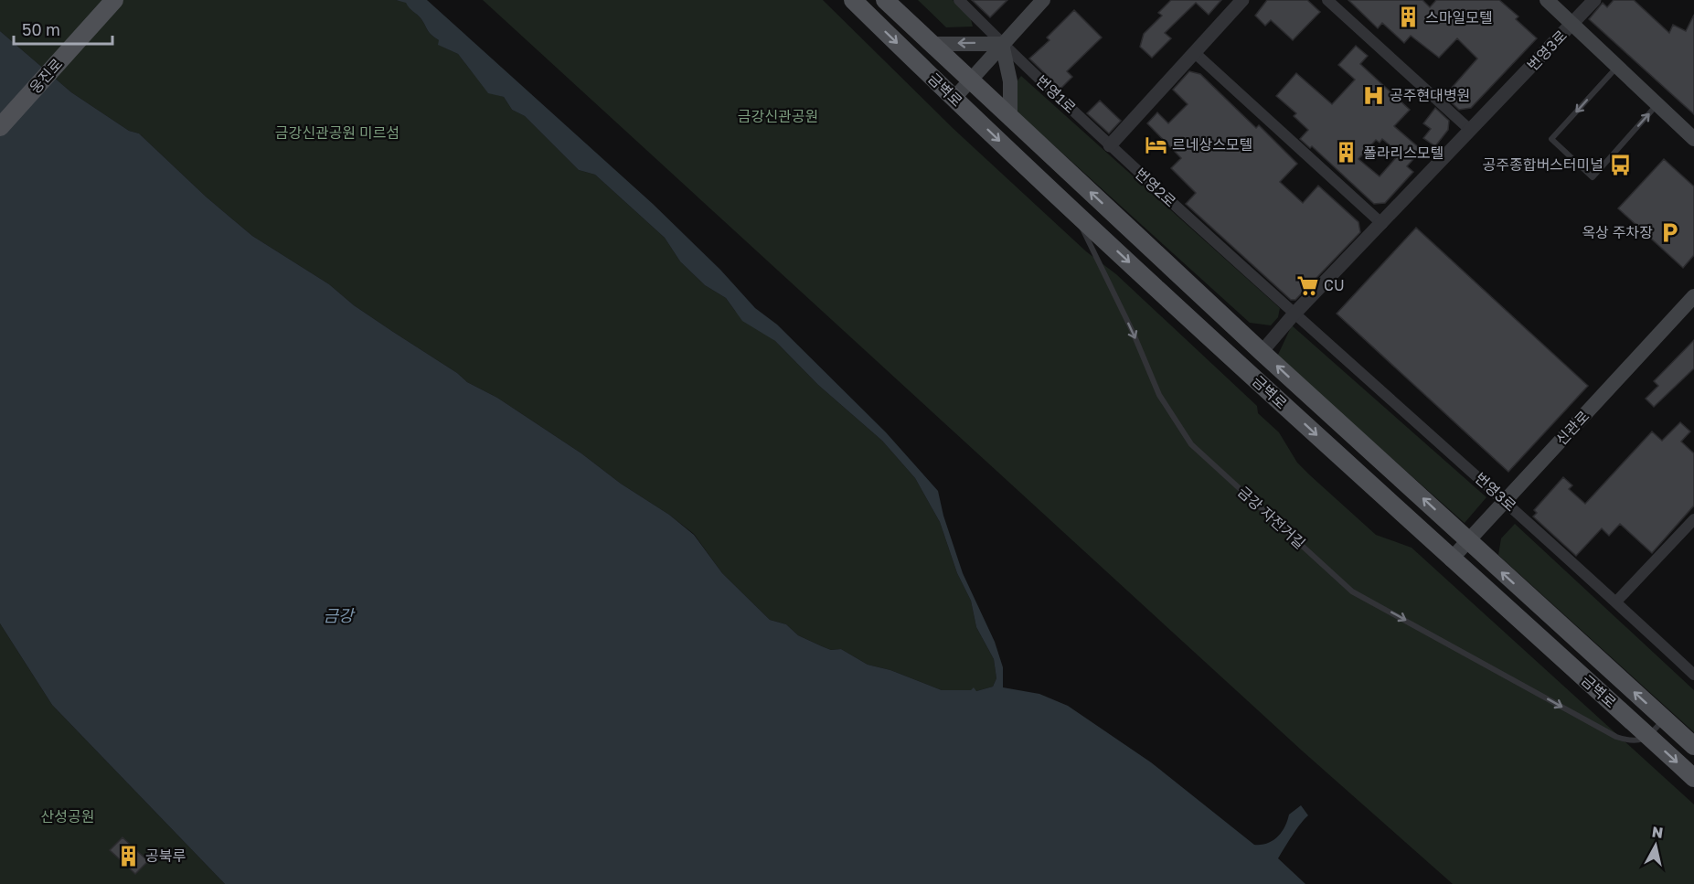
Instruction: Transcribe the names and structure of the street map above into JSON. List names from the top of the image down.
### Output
{
  "streets": {
    "main road": ["웅진로", "금벽로", "신관로"],
    "street": ["번영3로", "번영1로", "번영2로"],
    "lane": ["금강 자전거길"]
  },
  "crossings": [
    ["번영3로", "금벽로"],
    ["번영3로", "번영2로"],
    ["번영3로", "신관로"],
    ["금벽로", "신관로"],
    ["금벽로", "금강 자전거길"],
    ["번영1로", "번영2로"]
  ],
  "one_way": ["금강 자전거길"],
  "water": ["금강"],
  "parks": ["금강신관공원", "금강신관공원 미르섬", "산성공원"],
  "places": {
    "building": ["스마일모텔", "폴라리스모텔", "공북루"],
    "hospital": ["공주현대병원"],
    "hotel": ["르네상스모텔"],
    "bus stop": ["공주종합버스터미널"],
    "parking": ["옥상 주차장"],
    "supermarket": ["CU"]
  },
  "scale_bar": "50 m",
  "north": "top"
}
